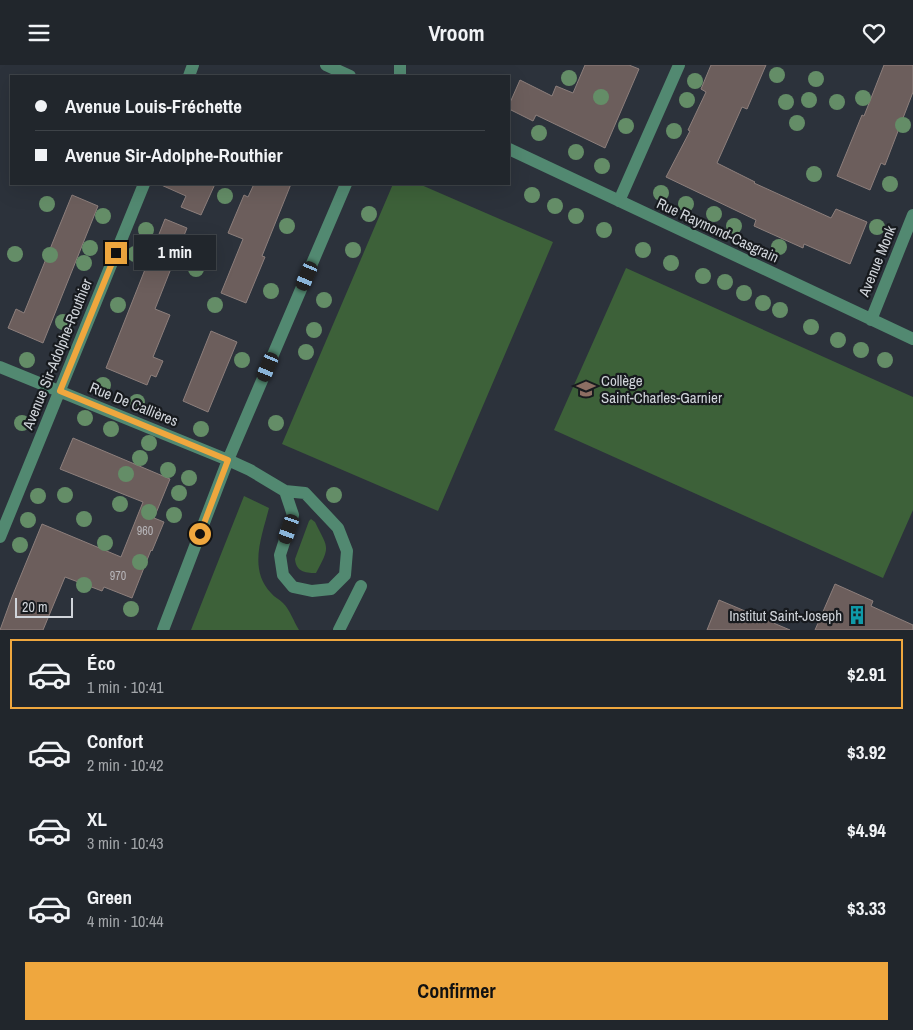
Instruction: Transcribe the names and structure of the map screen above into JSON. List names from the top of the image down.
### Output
{
  "streets": {
    "street": [
      "Rue Raymond-Casgrain",
      "Avenue Monk",
      "Avenue Sir-Adolphe-Routhier",
      "Rue De Callières"
    ]
  },
  "crossings": [
    ["Rue Raymond-Casgrain", "Avenue Monk"],
    ["Avenue Sir-Adolphe-Routhier", "Rue De Callières"]
  ],
  "places": {
    "school or university": ["Collège Saint-Charles-Garnier"],
    "building": ["Institut Saint-Joseph"]
  },
  "house_numbers": ["960", "970"],
  "scale_bar": "20 m",
  "page": {
    "header": "Vroom",
    "banner": ["Avenue Louis-Fréchette", "Avenue Sir-Adolphe-Routhier"],
    "bubble": "1 min",
    "scale": "20 m",
    "list": [
      {
        "name": "Éco",
        "note": "1 min · 10:41",
        "value": "$2.91"
      },
      {
        "name": "Confort",
        "note": "2 min · 10:42",
        "value": "$3.92"
      },
      {
        "name": "XL",
        "note": "3 min · 10:43",
        "value": "$4.94"
      },
      {
        "name": "Green",
        "note": "4 min · 10:44",
        "value": "$3.33"
      }
    ],
    "buttons": "Confirmer"
  }
}
